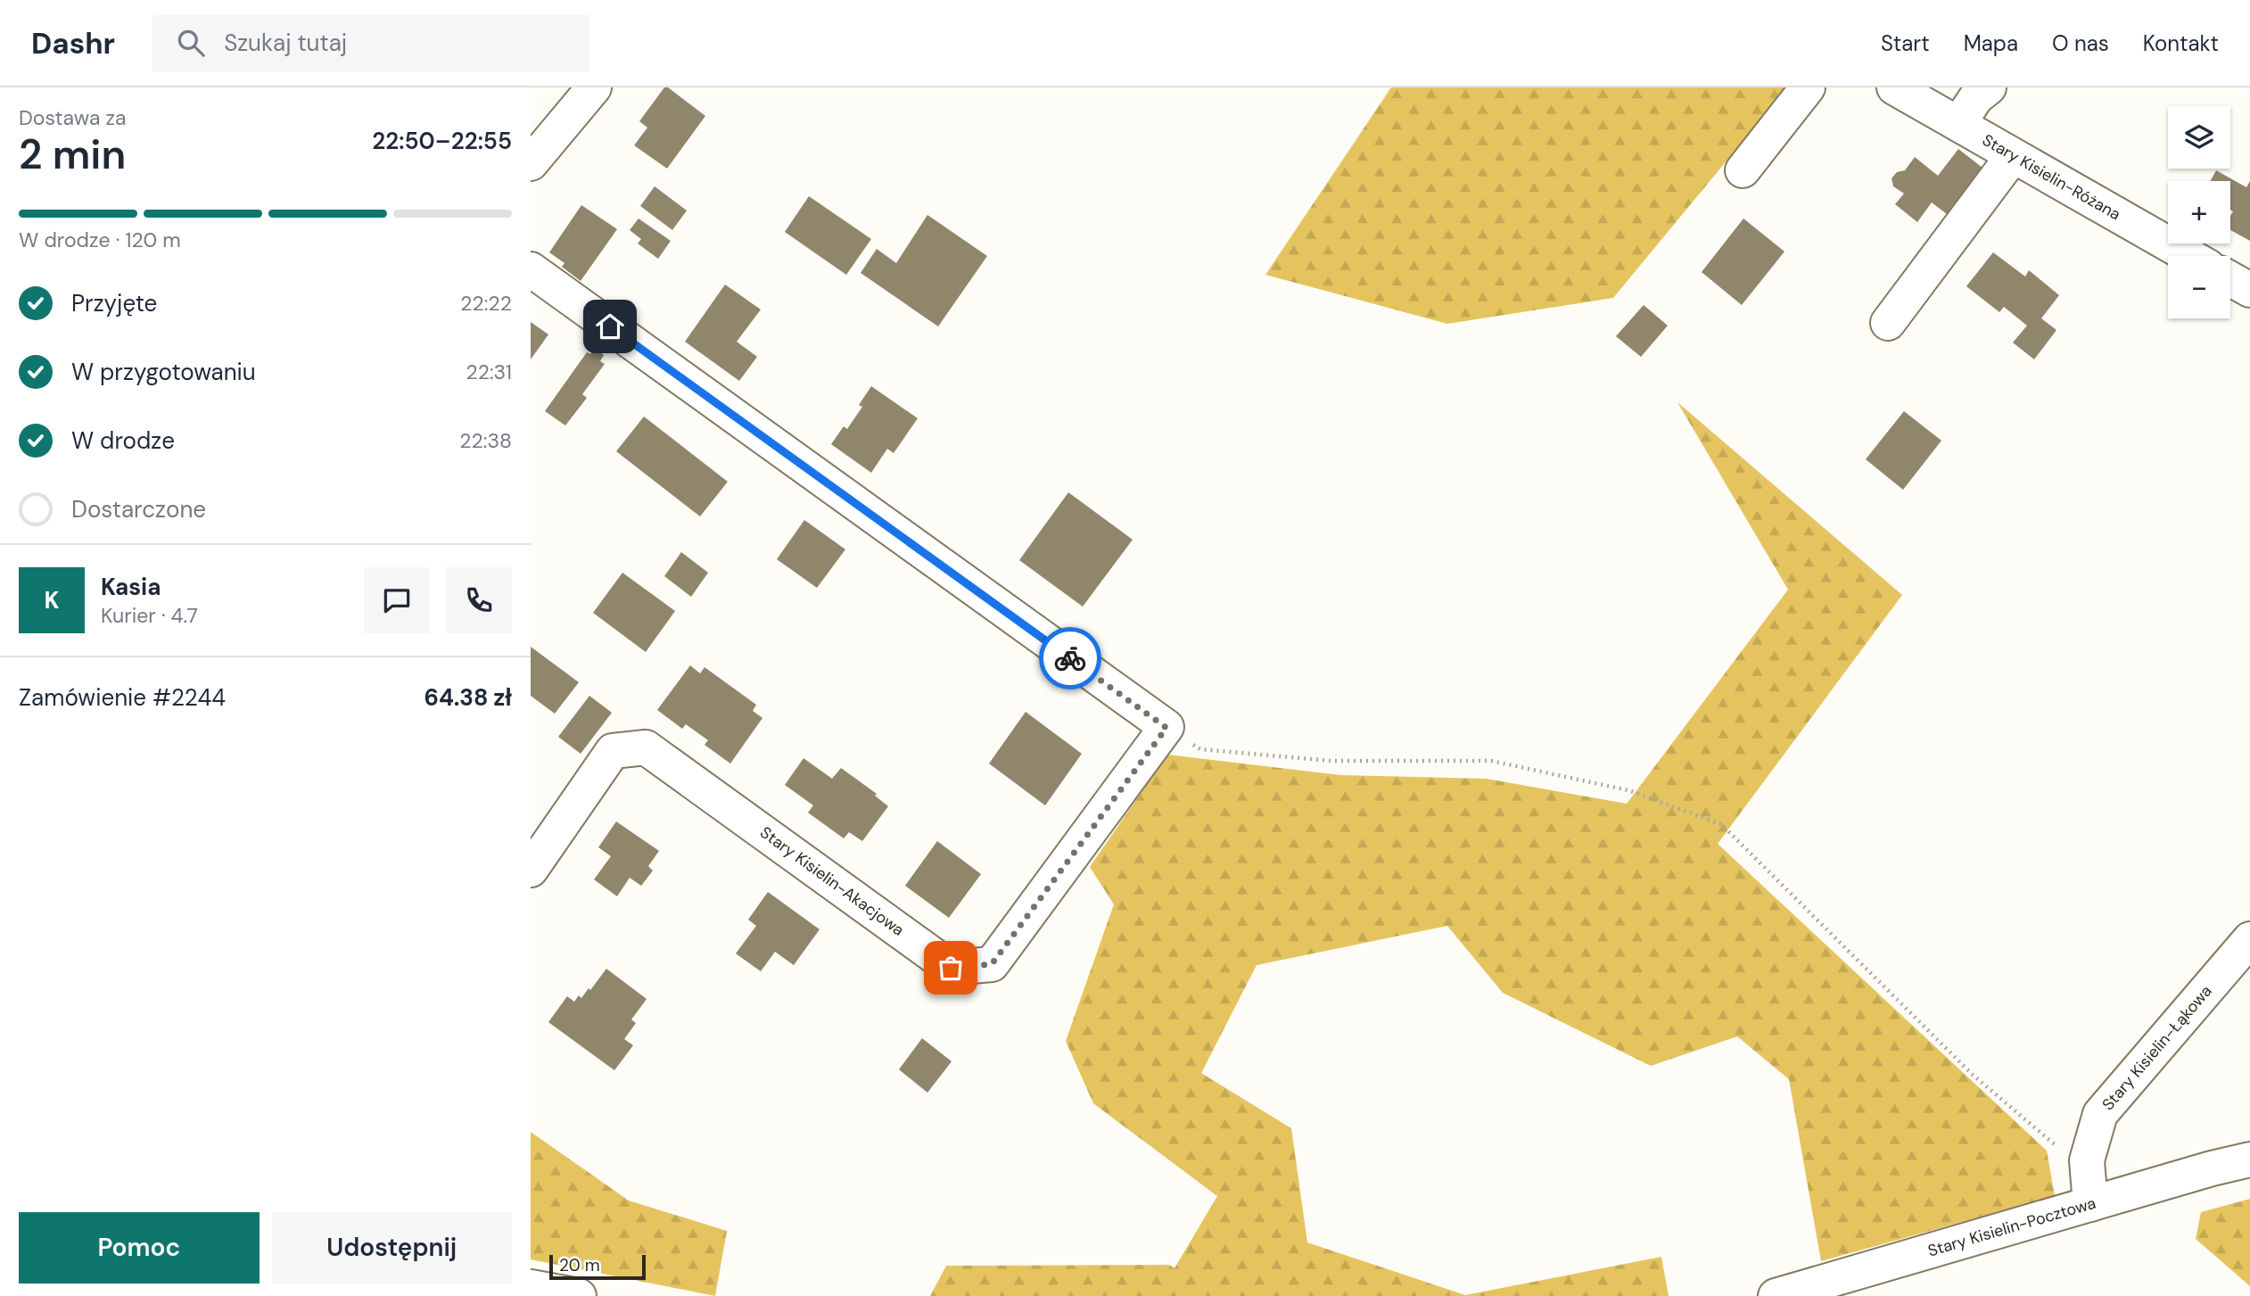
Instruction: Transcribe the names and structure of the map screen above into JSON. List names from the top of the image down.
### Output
{
  "streets": {
    "street": [
      "Stary Kisielin-Różana",
      "Stary Kisielin-Akacjowa",
      "Stary Kisielin-Łąkowa",
      "Stary Kisielin-Pocztowa"
    ]
  },
  "crossings": [
    ["Stary Kisielin-Łąkowa", "Stary Kisielin-Pocztowa"]
  ],
  "scale_bar": "20 m",
  "page": {
    "header": "Dashr",
    "search": "Szukaj tutaj",
    "nav": [
      "Start",
      "Mapa",
      "O nas",
      "Kontakt"
    ],
    "heading": ["2 min", "Dostawa za", "22:50–22:55"],
    "panel": [
      "Kasia",
      "Kurier · 4.7",
      "Zamówienie #2244",
      "64.38 zł"
    ],
    "map_buttons": ["+", "−"],
    "bar": "W drodze · 120 m",
    "list": [
      ["Przyjęte", "22:22"],
      ["W przygotowaniu", "22:31"],
      ["W drodze", "22:38"],
      "Dostarczone"
    ],
    "round": "K",
    "buttons": ["Pomoc", "Udostępnij"],
    "scale": "20 m"
  }
}
